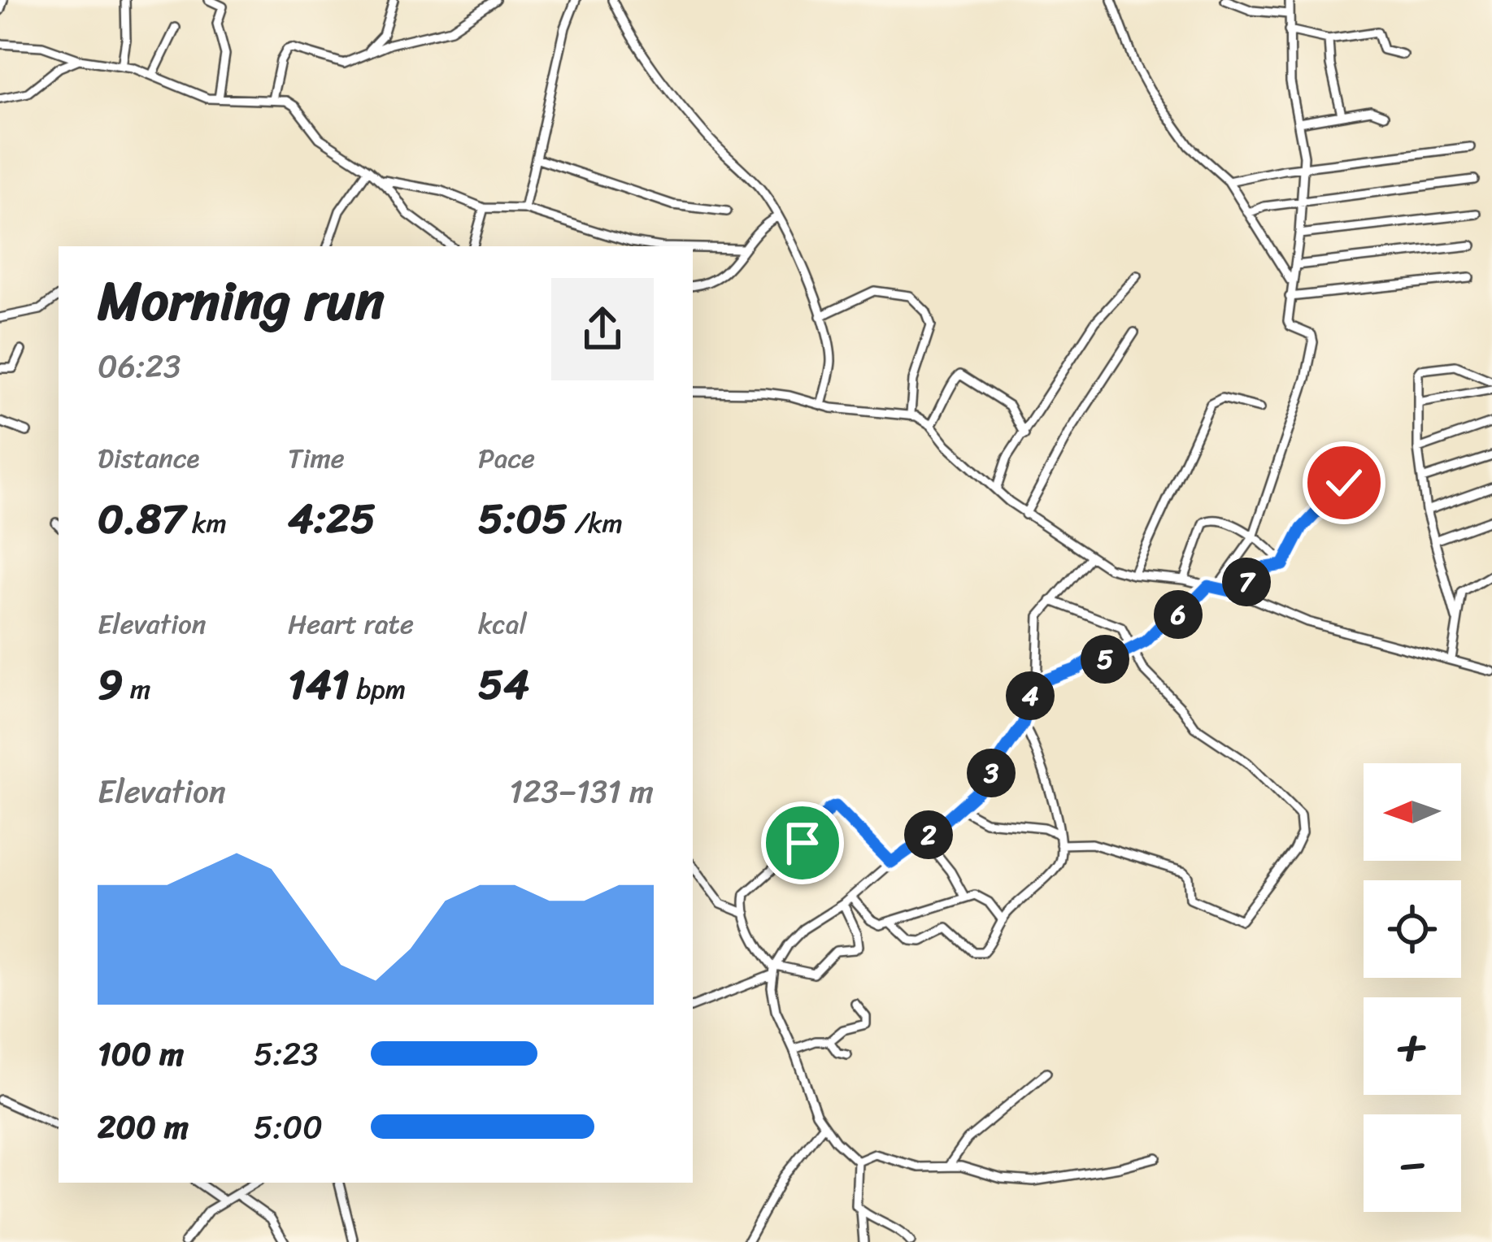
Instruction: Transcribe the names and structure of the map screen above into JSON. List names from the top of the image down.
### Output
{
  "north": "left",
  "page": {
    "heading": ["Morning run", "06:23"],
    "stats": [
      ["Distance", "0.87 km"],
      ["Time", "4:25"],
      ["Pace", "5:05 /km"],
      ["Elevation", "9 m"],
      ["Heart rate", "141 bpm"],
      ["kcal", "54"]
    ],
    "pins": [
      "7",
      "6",
      "5",
      "4",
      "3",
      "2"
    ],
    "chart": ["Elevation", "123–131 m"],
    "map_buttons": ["+", "−"],
    "list": [
      {
        "name": "100 m",
        "note": "5:23"
      },
      {
        "name": "200 m",
        "note": "5:00"
      }
    ]
  }
}
